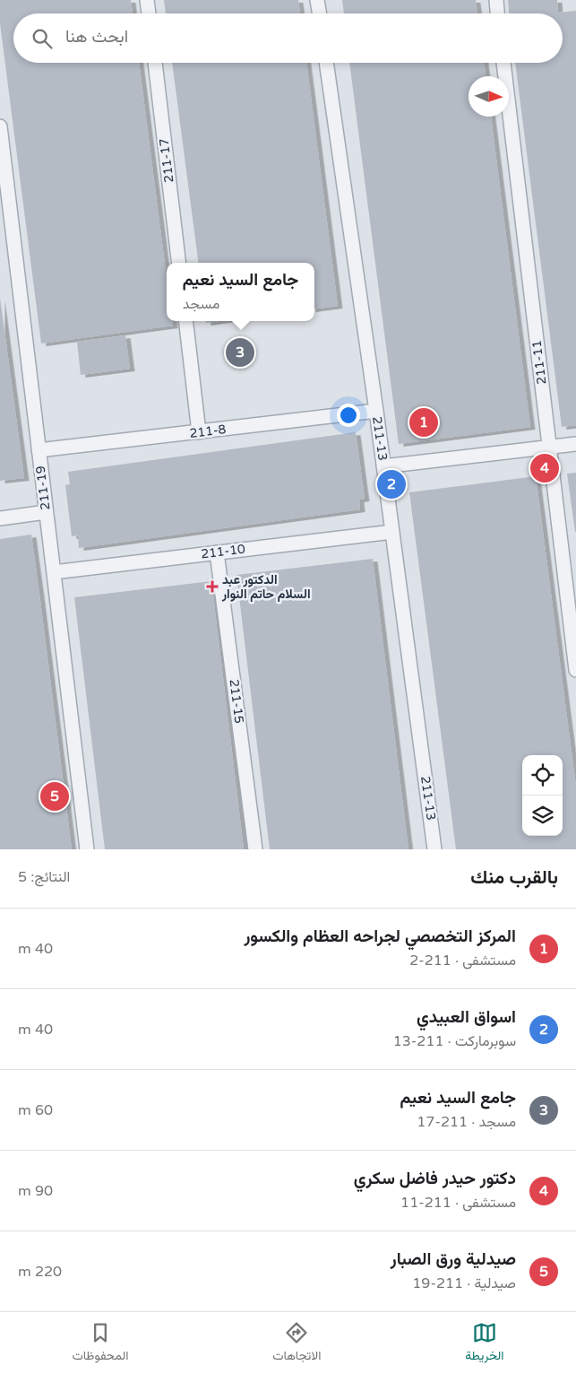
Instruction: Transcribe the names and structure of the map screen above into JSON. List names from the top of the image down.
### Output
{
  "streets": {
    "street": [
      "211-17",
      "211-11",
      "211-8",
      "211-13",
      "211-19",
      "211-10",
      "211-15"
    ]
  },
  "crossings": [
    ["211-8", "211-13"],
    ["211-8", "211-19"],
    ["211-13", "211-10"],
    ["211-19", "211-10"],
    ["211-10", "211-15"]
  ],
  "places": {
    "health": ["الدكتور عبد السلام حاتم النوار"]
  },
  "north": "right",
  "page": {
    "search": "ابحث هنا",
    "popup": ["جامع السید نعیم", "مسجد"],
    "pins": [
      "3",
      "1",
      "4",
      "2",
      "5"
    ],
    "heading": ["بالقرب منك", "النتائج: 5"],
    "list": [
      {
        "mark": "1",
        "name": "المركز التخصصي لجراحه العظام والكسور",
        "note": "مستشفى · 211-2",
        "value": "40 m"
      },
      {
        "mark": "2",
        "name": "اسواق العبيدي",
        "note": "سوبرماركت · 211-13",
        "value": "40 m"
      },
      {
        "mark": "3",
        "name": "جامع السید نعیم",
        "note": "مسجد · 211-17",
        "value": "60 m"
      },
      {
        "mark": "4",
        "name": "دكتور حيدر فاضل سكري",
        "note": "مستشفى · 211-11",
        "value": "90 m"
      },
      {
        "mark": "5",
        "name": "صيدلية ورق الصبار",
        "note": "صيدلية · 211-19",
        "value": "220 m"
      }
    ],
    "nav": ["الخريطة", "الاتجاهات", "المحفوظات"]
  }
}
